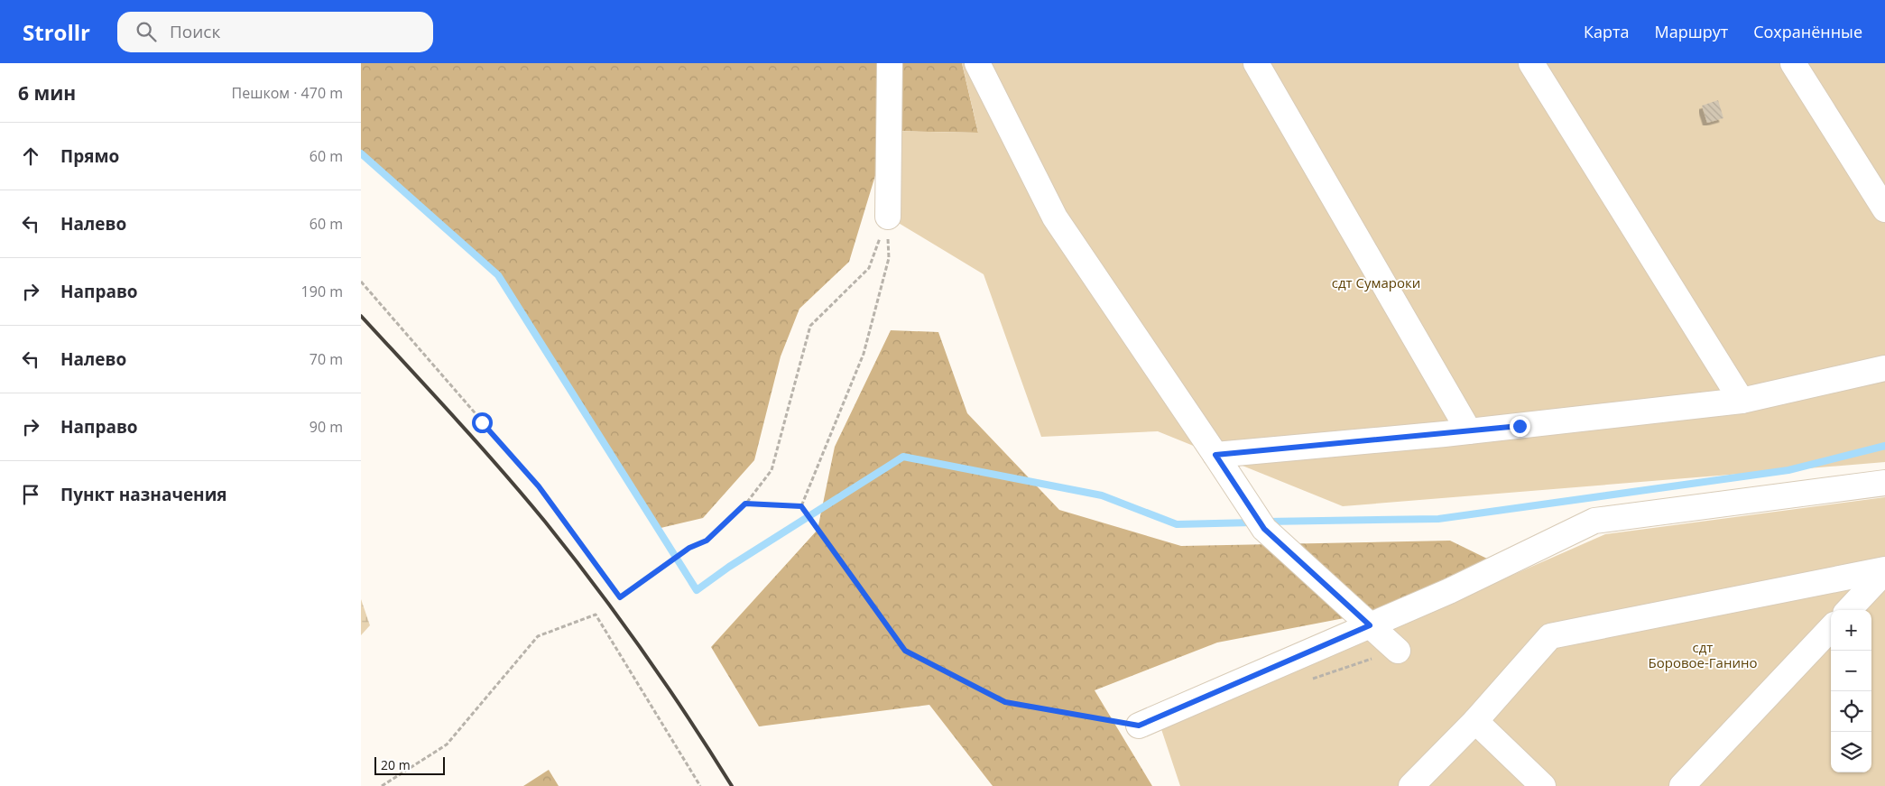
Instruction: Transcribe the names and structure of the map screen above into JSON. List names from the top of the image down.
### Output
{
  "parks": ["сдт Сумароки", "сдт Боровое-Ганино"],
  "scale_bar": "20 m",
  "page": {
    "header": "Strollr",
    "search": "Поиск",
    "nav": ["Карта", "Маршрут", "Сохранённые"],
    "heading": ["6 мин", "Пешком · 470 m"],
    "list": [
      ["Прямо", "60 m"],
      ["Налево", "60 m"],
      ["Направо", "190 m"],
      ["Налево", "70 m"],
      ["Направо", "90 m"],
      "Пункт назначения"
    ],
    "map_buttons": ["+", "−"],
    "scale": "20 m"
  }
}
